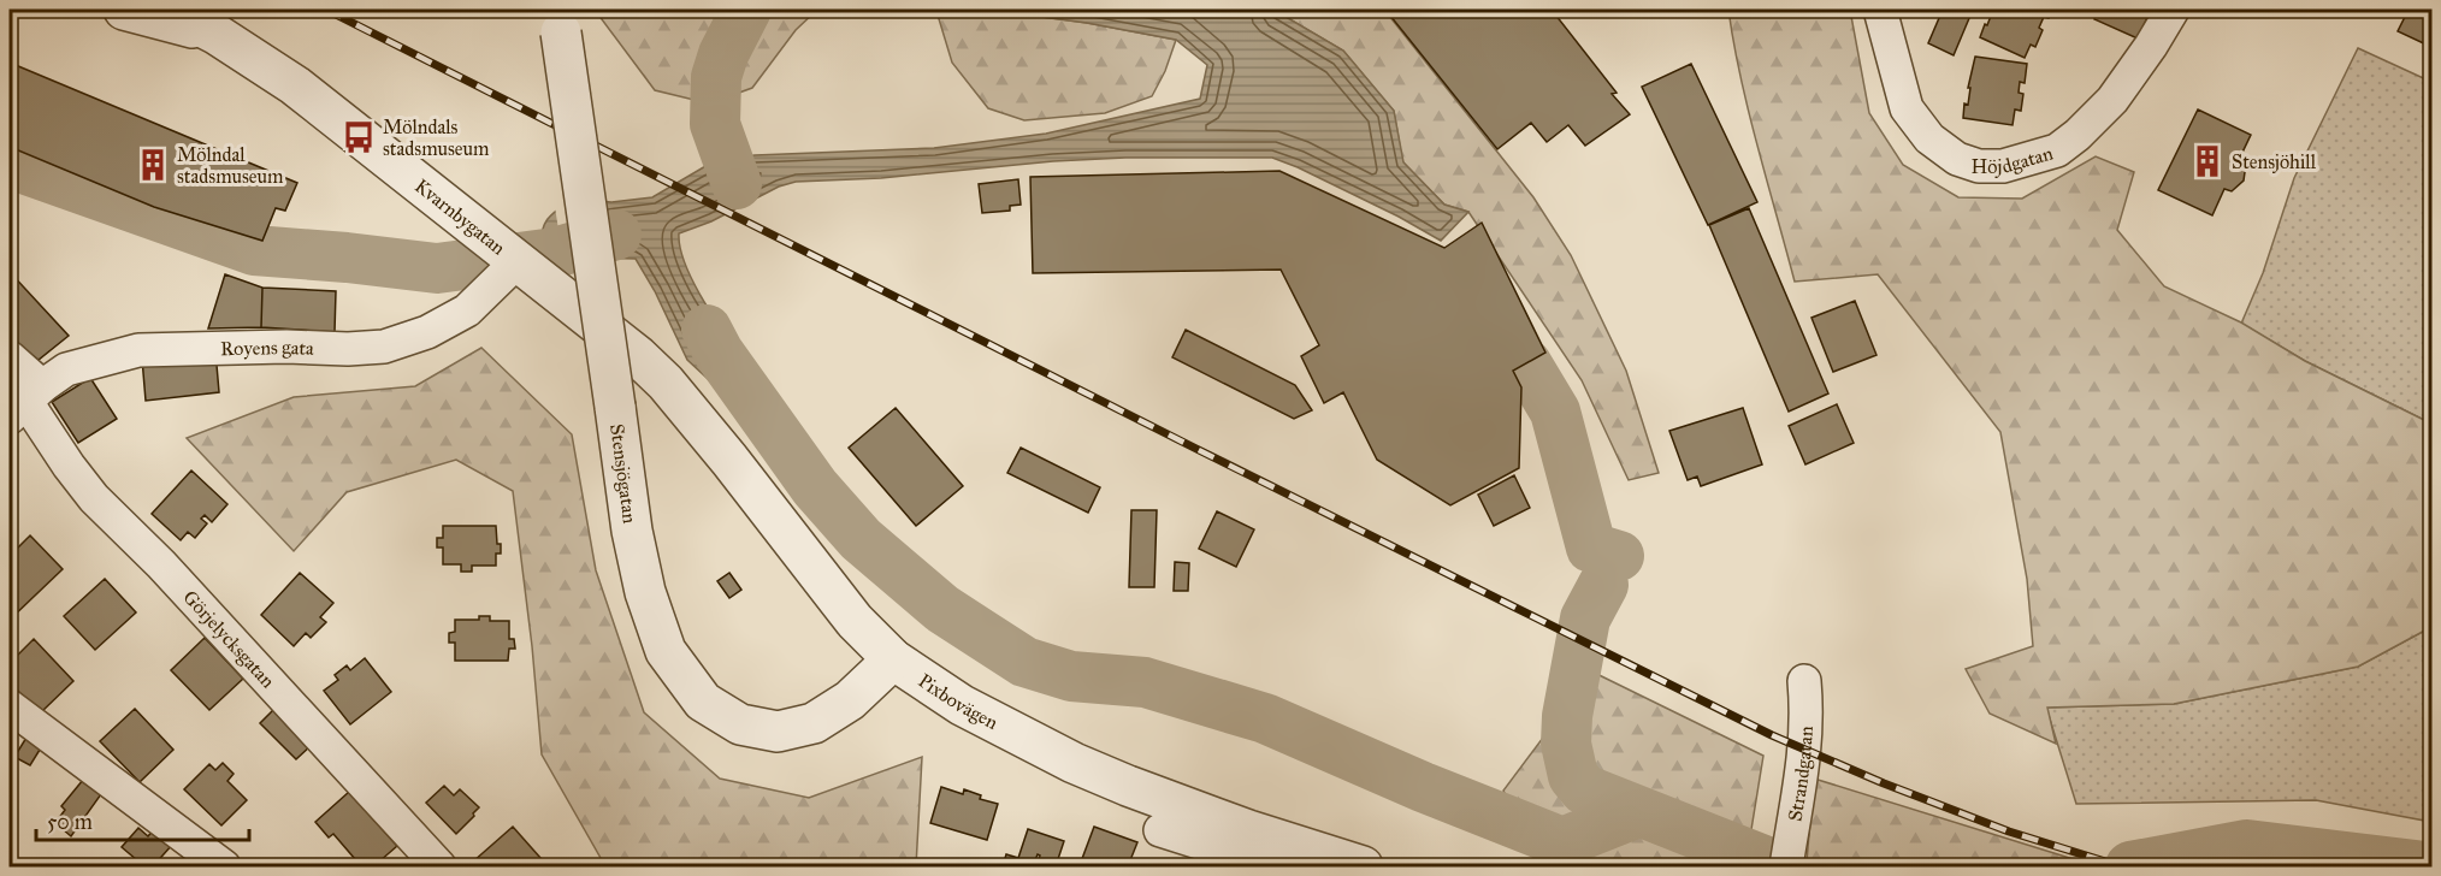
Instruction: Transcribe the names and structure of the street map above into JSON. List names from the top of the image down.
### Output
{
  "streets": {
    "street": [
      "Höjdgatan",
      "Kvarnbygatan",
      "Royens gata",
      "Stensjögatan",
      "Görjelycksgatan",
      "Pixbovägen",
      "Strandgatan"
    ]
  },
  "crossings": [
    ["Kvarnbygatan", "Royens gata"],
    ["Kvarnbygatan", "Pixbovägen"],
    ["Royens gata", "Görjelycksgatan"],
    ["Stensjögatan", "Pixbovägen"]
  ],
  "places": {
    "bus stop": ["Mölndals stadsmuseum"],
    "building": ["Stensjöhill", "Mölndal stadsmuseum"]
  },
  "scale_bar": "50 m"
}
